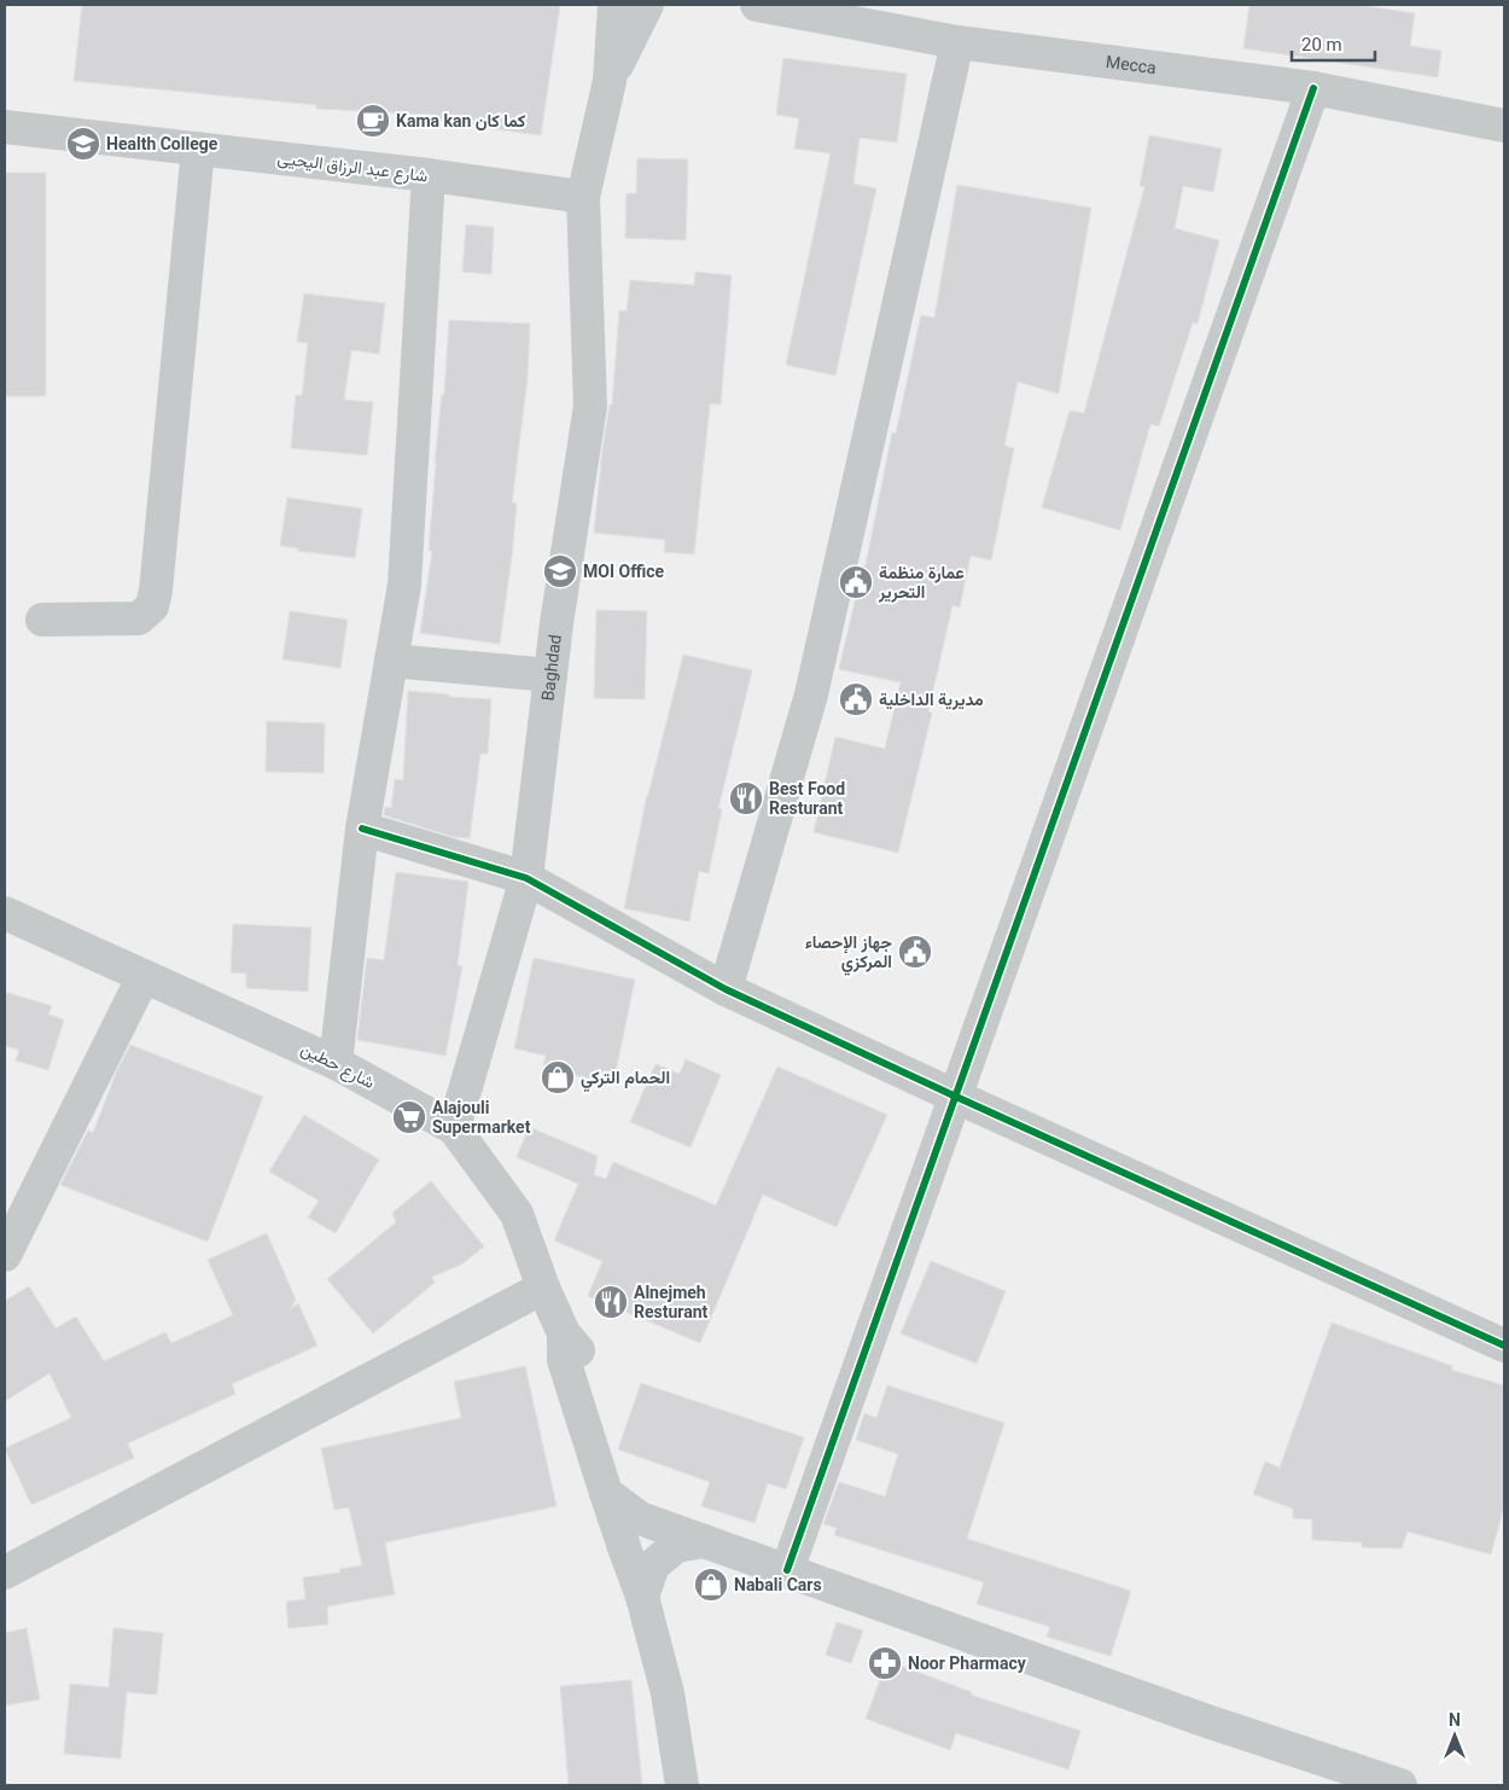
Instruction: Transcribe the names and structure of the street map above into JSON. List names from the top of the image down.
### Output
{
  "streets": {
    "street": [
      "Mecca",
      "شارع عبد الرزاق اليحيى",
      "Baghdad",
      "شارع حطين"
    ]
  },
  "crossings": [
    ["شارع عبد الرزاق اليحيى", "Baghdad"],
    ["Baghdad", "شارع حطين"]
  ],
  "places": {
    "cafe": ["Kama kan كما كان"],
    "school or university": ["Health College", "MOI Office"],
    "public building": ["عمارة منظمة التحرير", "مديرية الداخلية", "جهاز الإحصاء المركزي"],
    "restaurant": ["Best Food Resturant", "Alnejmeh Resturant"],
    "shop": ["الحمام التركي", "Nabali Cars"],
    "supermarket": ["Alajouli Supermarket"],
    "pharmacy": ["Noor Pharmacy"]
  },
  "scale_bar": "20 m",
  "north": "top"
}
